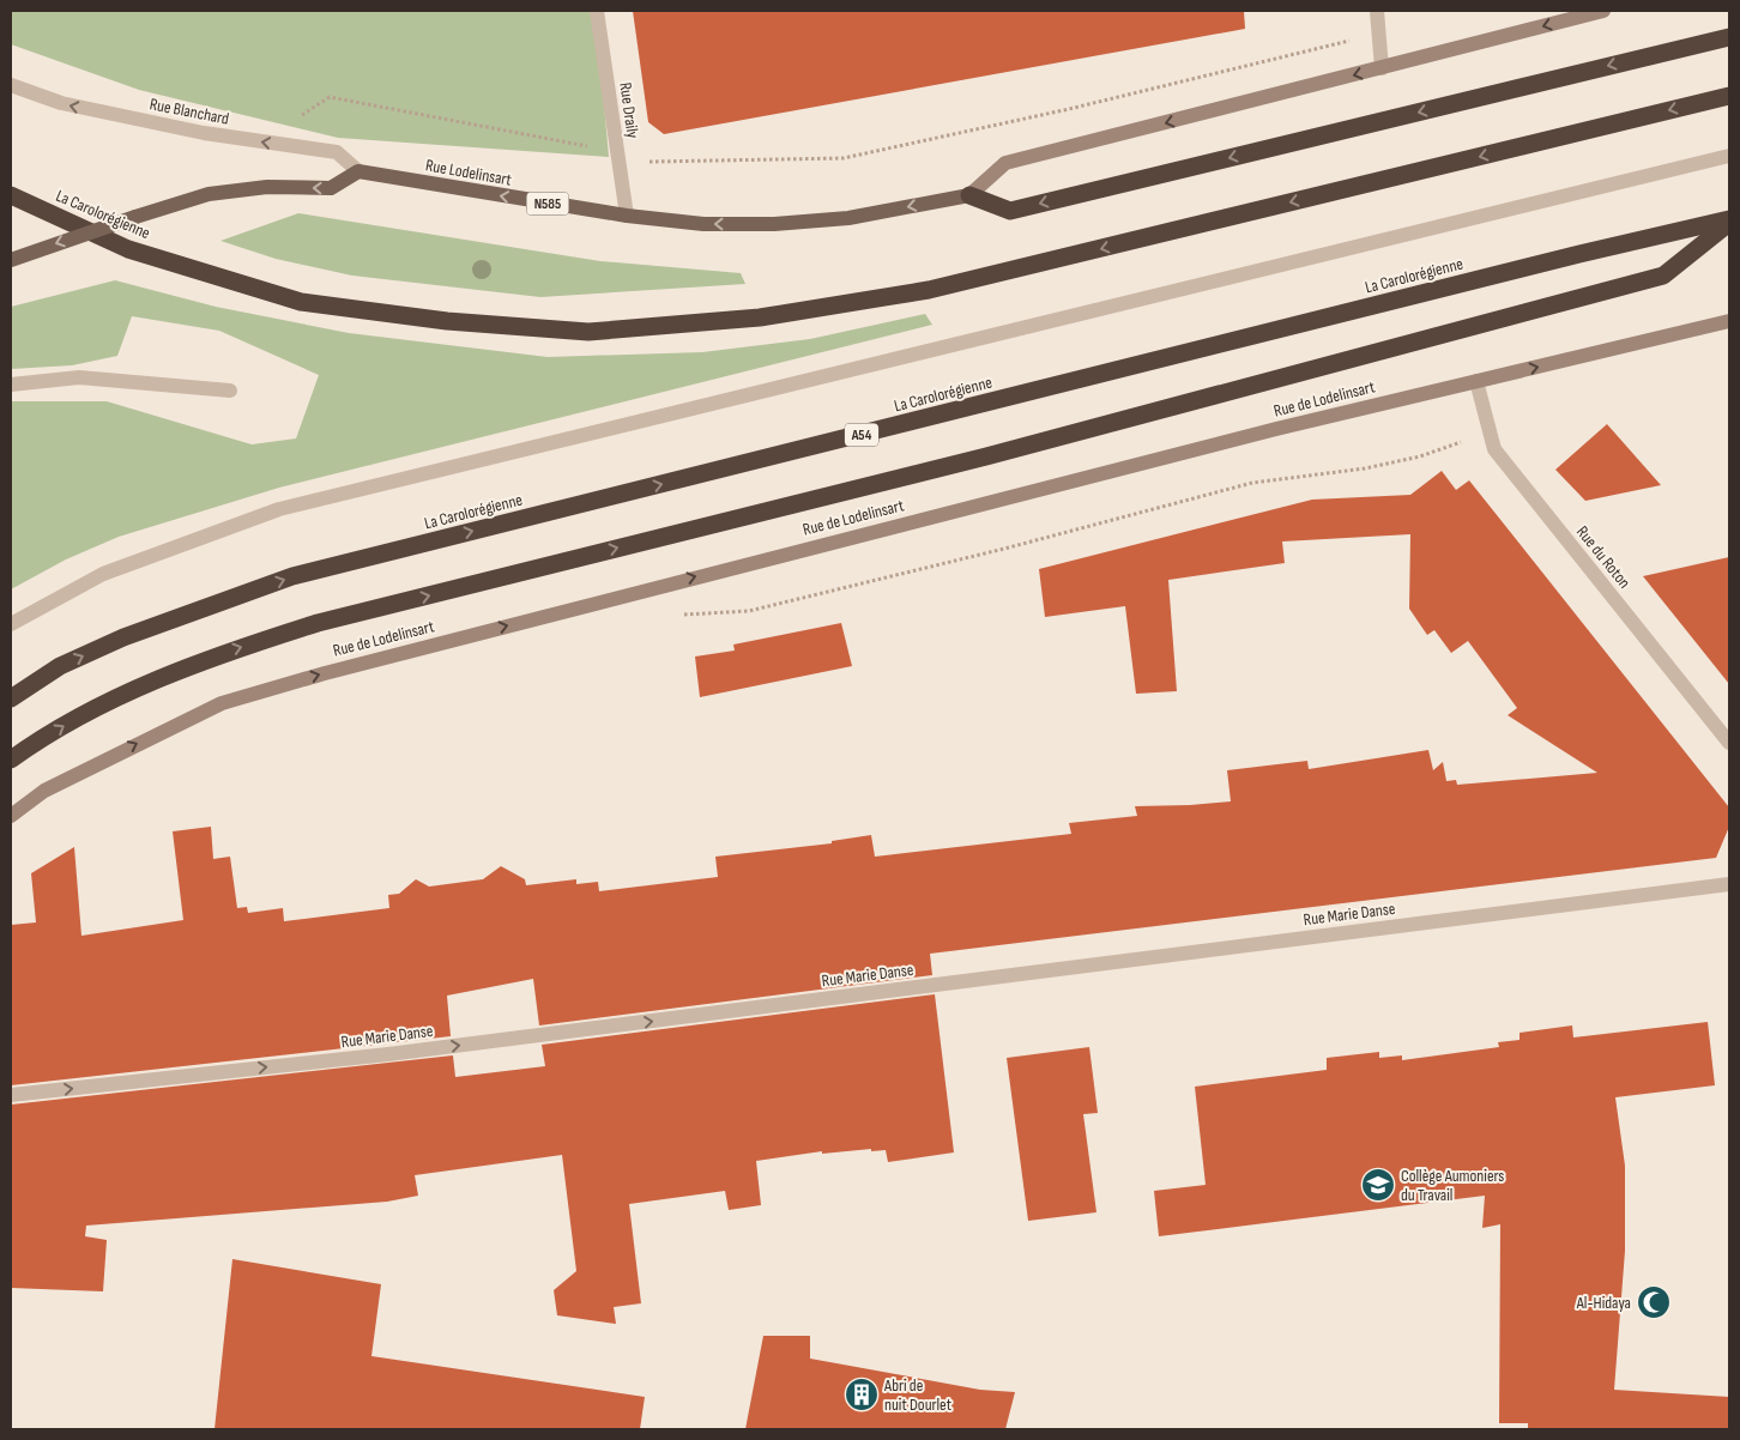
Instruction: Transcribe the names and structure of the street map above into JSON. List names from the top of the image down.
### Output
{
  "streets": {
    "highway": ["La Carolorégienne", "A54"],
    "main road": ["Rue Lodelinsart", "N585"],
    "street": [
      "Rue Draily",
      "Rue Blanchard",
      "Rue de Lodelinsart",
      "Rue du Roton",
      "Rue Marie Danse"
    ]
  },
  "crossings": [
    ["Rue Draily", "Rue Lodelinsart"],
    ["Rue Blanchard", "Rue Lodelinsart"],
    ["Rue de Lodelinsart", "Rue du Roton"]
  ],
  "one_way": [
    "Rue Blanchard",
    "Rue Lodelinsart",
    "Rue de Lodelinsart",
    "Rue Marie Danse"
  ],
  "places": {
    "school or university": ["Collège Aumoniers du Travail"],
    "mosque": ["Al-Hidaya"],
    "building": ["Abri de nuit Dourlet"]
  }
}
